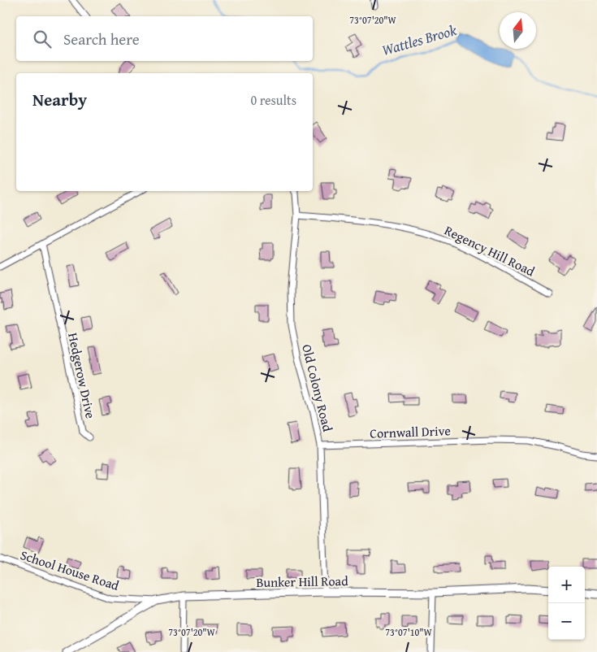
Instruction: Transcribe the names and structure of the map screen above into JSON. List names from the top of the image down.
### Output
{
  "streets": {
    "street": [
      "Regency Hill Road",
      "Hedgerow Drive",
      "Old Colony Road",
      "Cornwall Drive",
      "School House Road",
      "Bunker Hill Road"
    ]
  },
  "crossings": [
    ["Regency Hill Road", "Old Colony Road"],
    ["Old Colony Road", "Cornwall Drive"],
    ["Old Colony Road", "Bunker Hill Road"],
    ["School House Road", "Bunker Hill Road"]
  ],
  "water": ["Wattles Brook"],
  "north": "top",
  "page": {
    "search": "Search here",
    "heading": ["Nearby", "0 results"],
    "map_buttons": ["+", "−"]
  },
  "coordinates": ["73°07'20\"W", "73°07'10\"W"]
}
